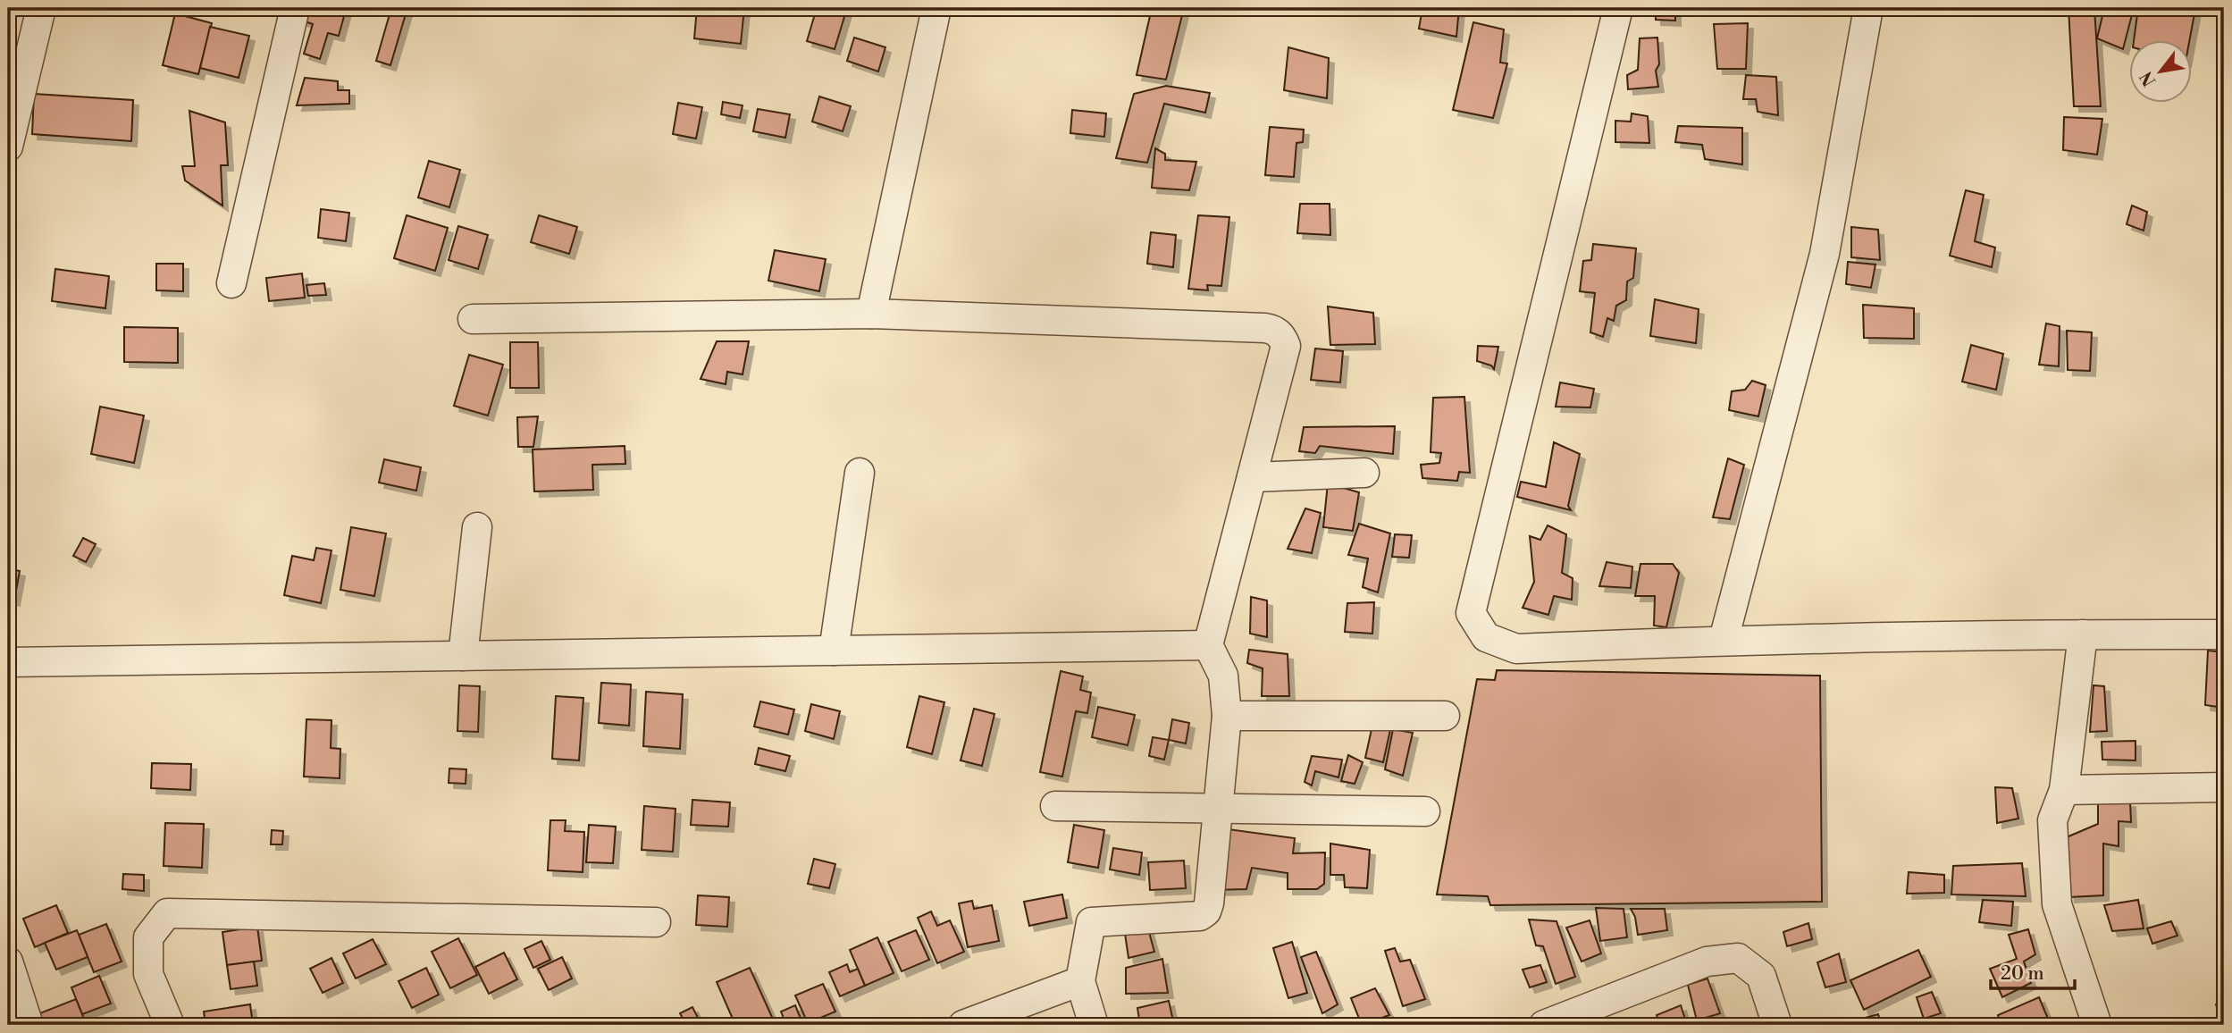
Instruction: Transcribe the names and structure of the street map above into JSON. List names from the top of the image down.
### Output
{
  "scale_bar": "20 m",
  "north": "bottom left"
}
